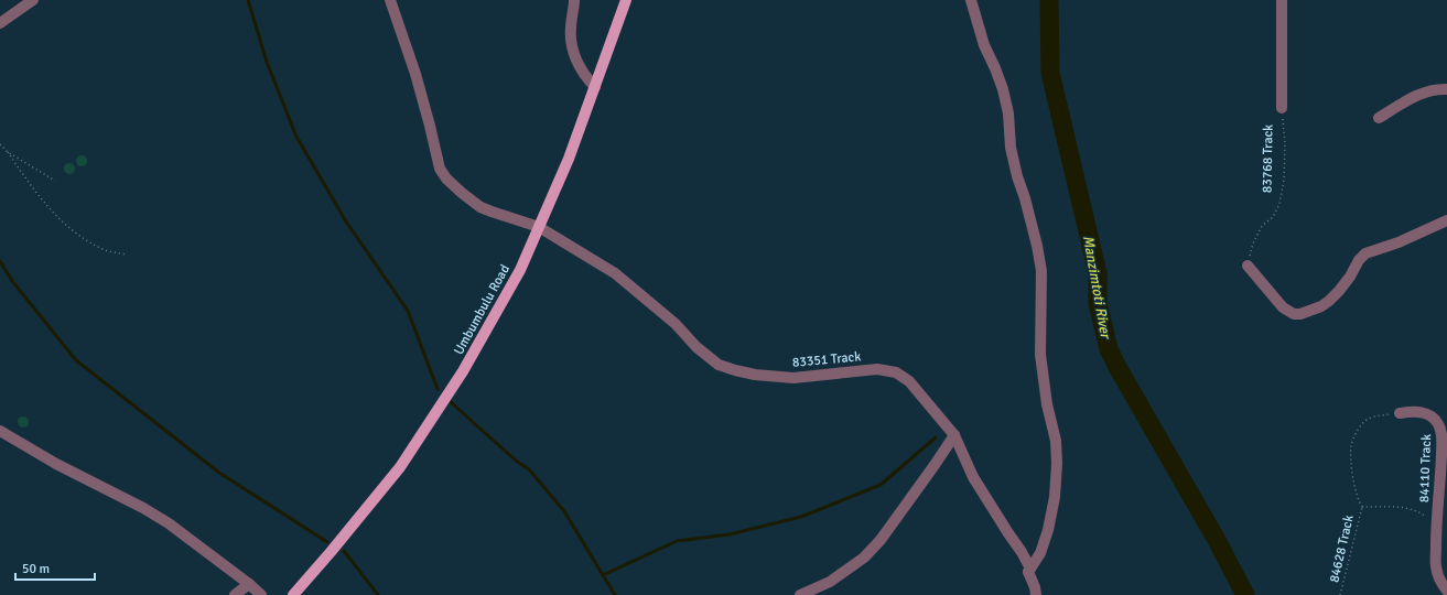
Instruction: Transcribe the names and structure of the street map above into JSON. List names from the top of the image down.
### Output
{
  "streets": {
    "main road": ["Umbumbulu Road"],
    "street": ["83768 Track", "83351 Track", "84110 Track"],
    "path": ["84628 Track"]
  },
  "crossings": [
    ["Umbumbulu Road", "83351 Track"],
    ["84110 Track", "84628 Track"]
  ],
  "water": ["Manzimtoti River"],
  "scale_bar": "50 m"
}
